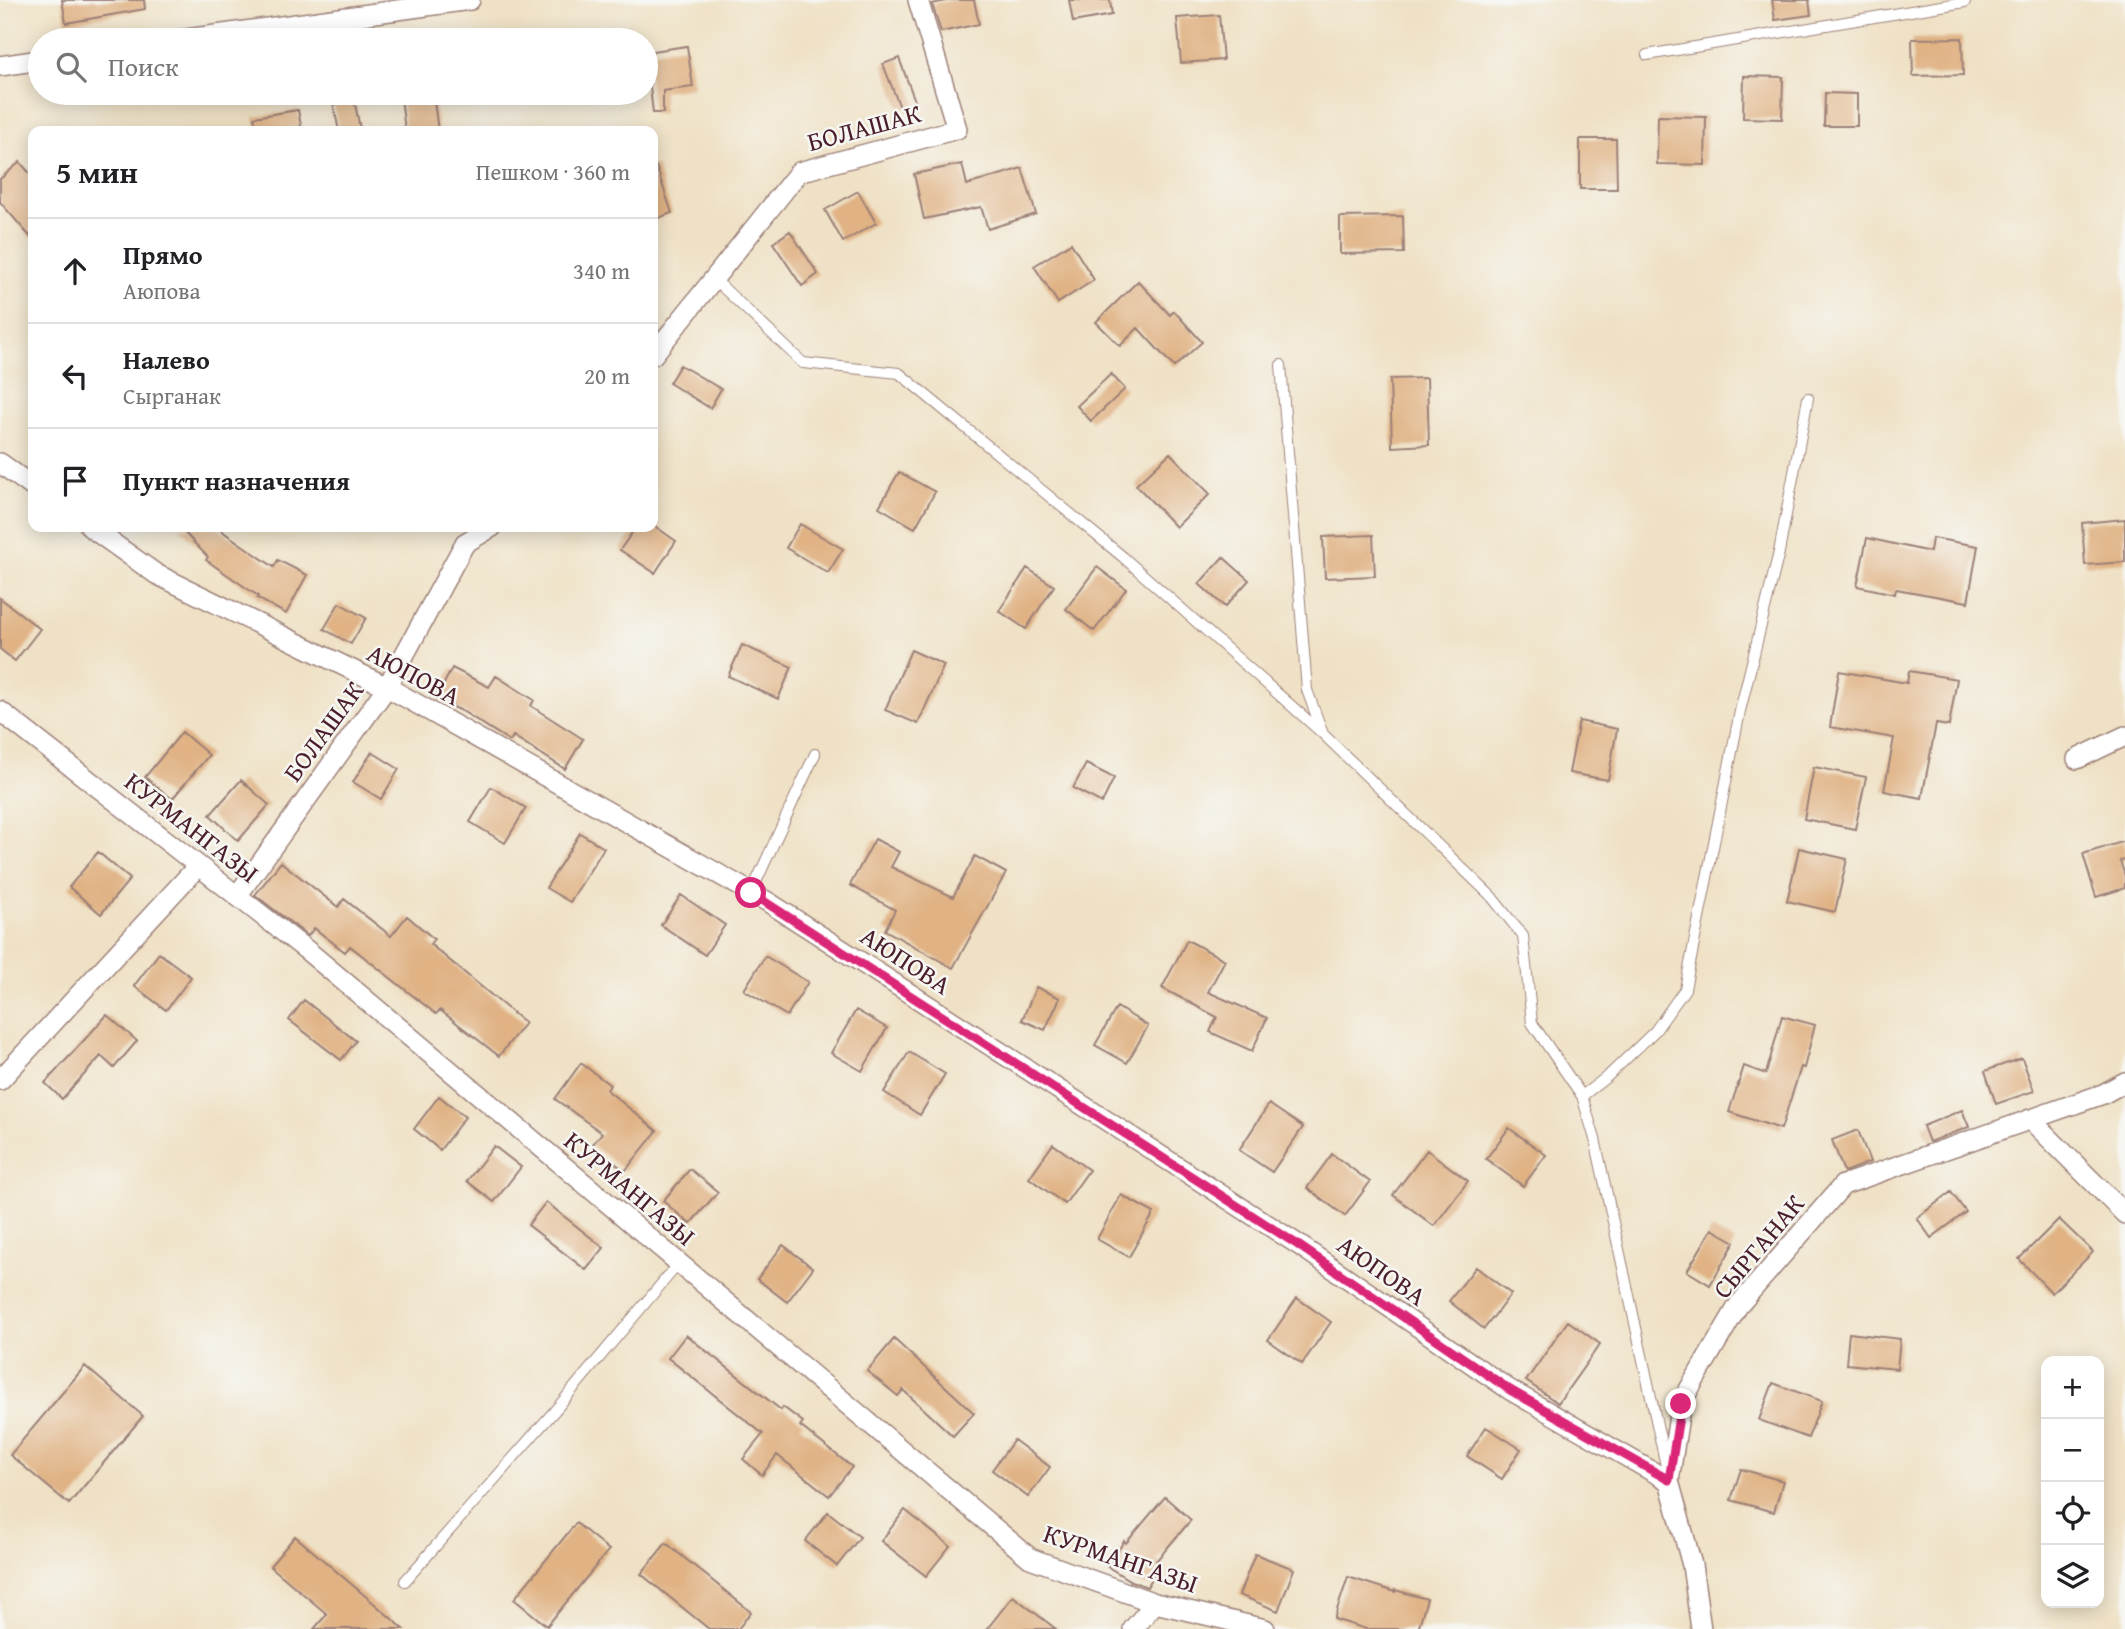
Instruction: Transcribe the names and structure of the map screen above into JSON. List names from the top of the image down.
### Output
{
  "streets": {
    "street": [
      "БОЛАШАК",
      "АЮПОВА",
      "КУРМАНГАЗЫ",
      "СЫРГАНАК"
    ]
  },
  "crossings": [
    ["БОЛАШАК", "АЮПОВА"],
    ["БОЛАШАК", "КУРМАНГАЗЫ"],
    ["АЮПОВА", "СЫРГАНАК"]
  ],
  "page": {
    "search": "Поиск",
    "heading": ["5 мин", "Пешком · 360 m"],
    "list": [
      ["Прямо", "Аюпова", "340 m"],
      ["Налево", "Сырганак", "20 m"],
      "Пункт назначения"
    ],
    "map_buttons": ["+", "−"]
  }
}
